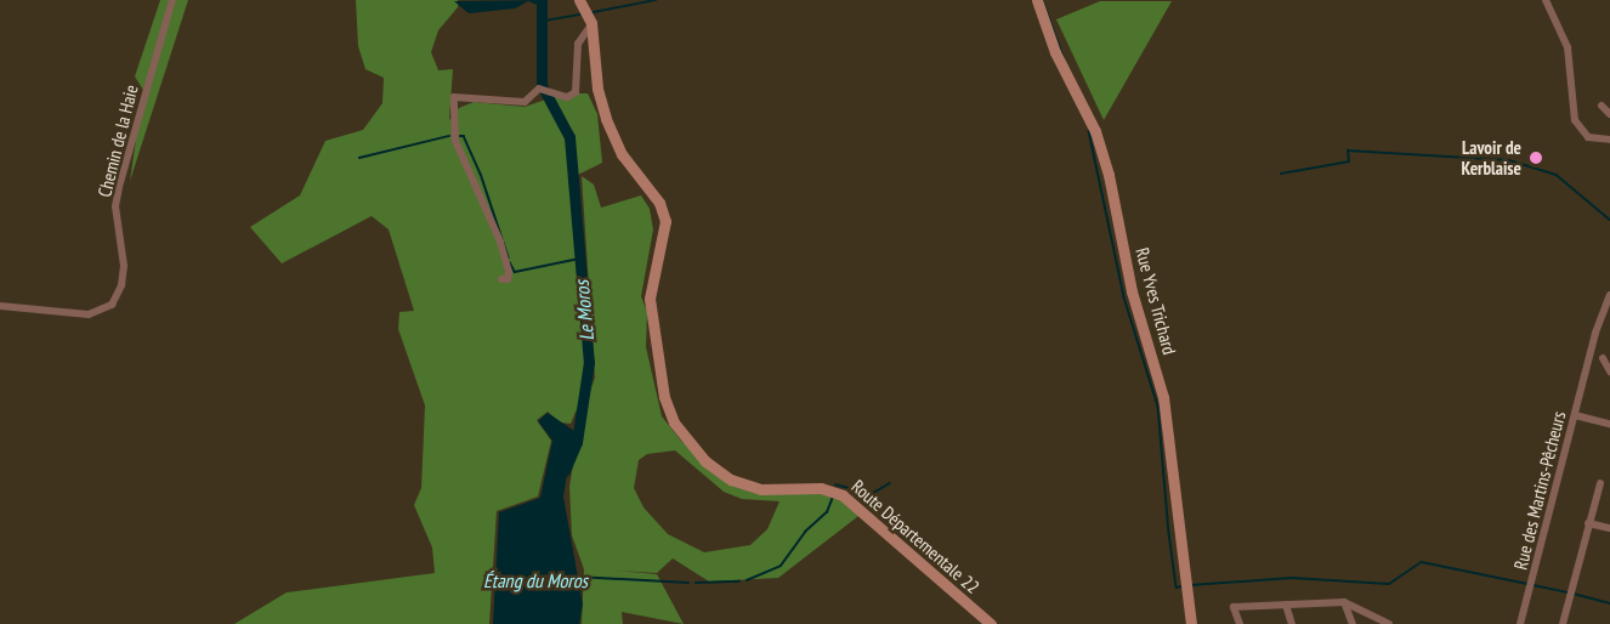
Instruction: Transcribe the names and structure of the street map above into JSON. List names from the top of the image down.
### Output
{
  "streets": {
    "street": [
      "Chemin de la Haie",
      "Rue Yves Trichard",
      "Rue des Martins-Pêcheurs",
      "Route Départementale 22"
    ]
  },
  "water": ["Le Moros", "Étang du Moros"],
  "places": ["Lavoir de Kerblaise"]
}
